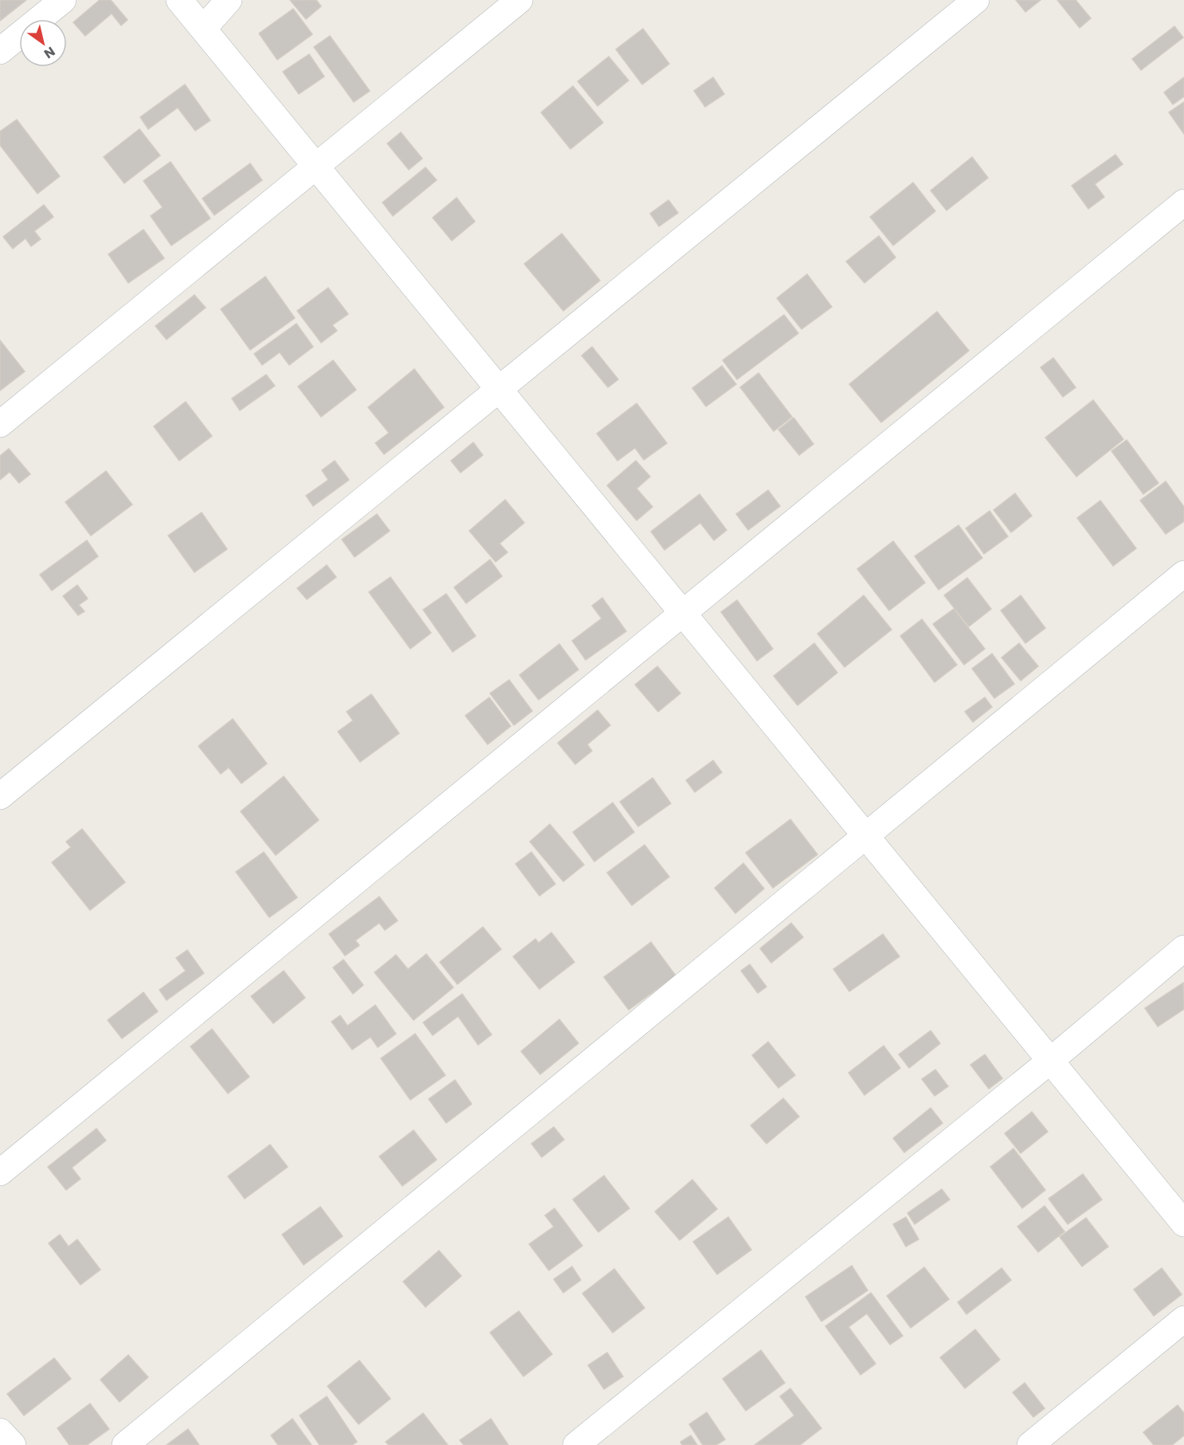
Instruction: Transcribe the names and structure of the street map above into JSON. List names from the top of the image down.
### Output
{
  "north": "bottom right"
}
